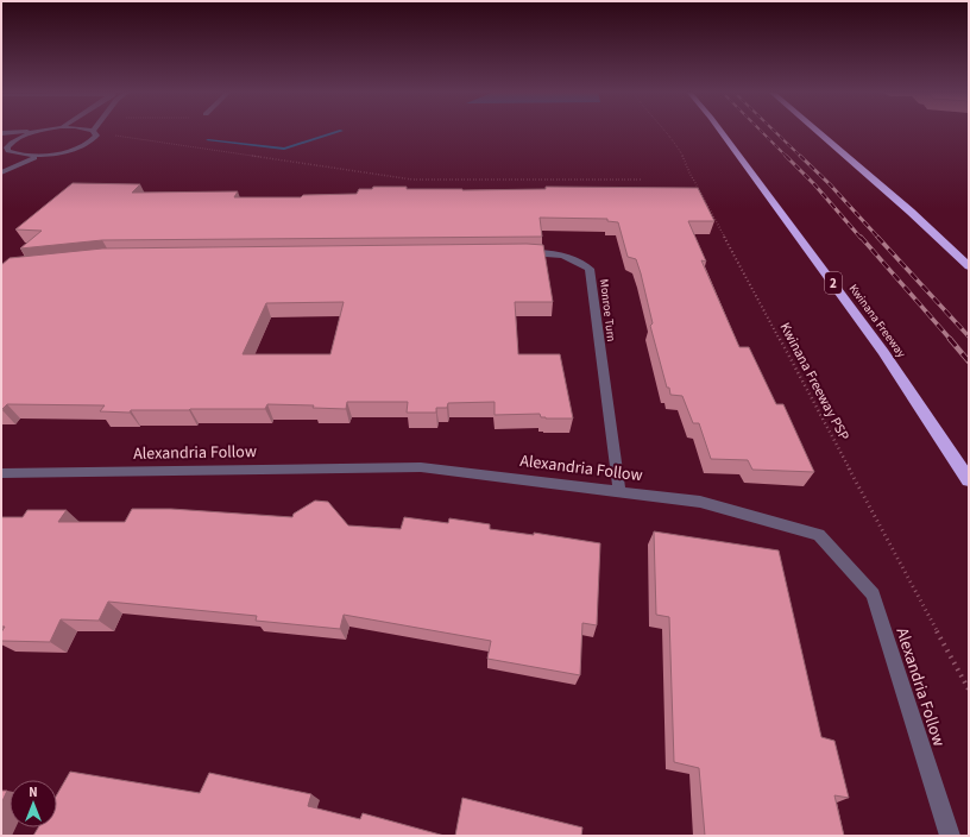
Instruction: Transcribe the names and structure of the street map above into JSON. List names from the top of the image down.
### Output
{
  "streets": {
    "highway": ["2", "Kwinana Freeway"],
    "street": ["Monroe Turn", "Alexandria Follow"],
    "path": ["Kwinana Freeway PSP"]
  },
  "crossings": [
    ["Monroe Turn", "Alexandria Follow"]
  ],
  "north": "top"
}
